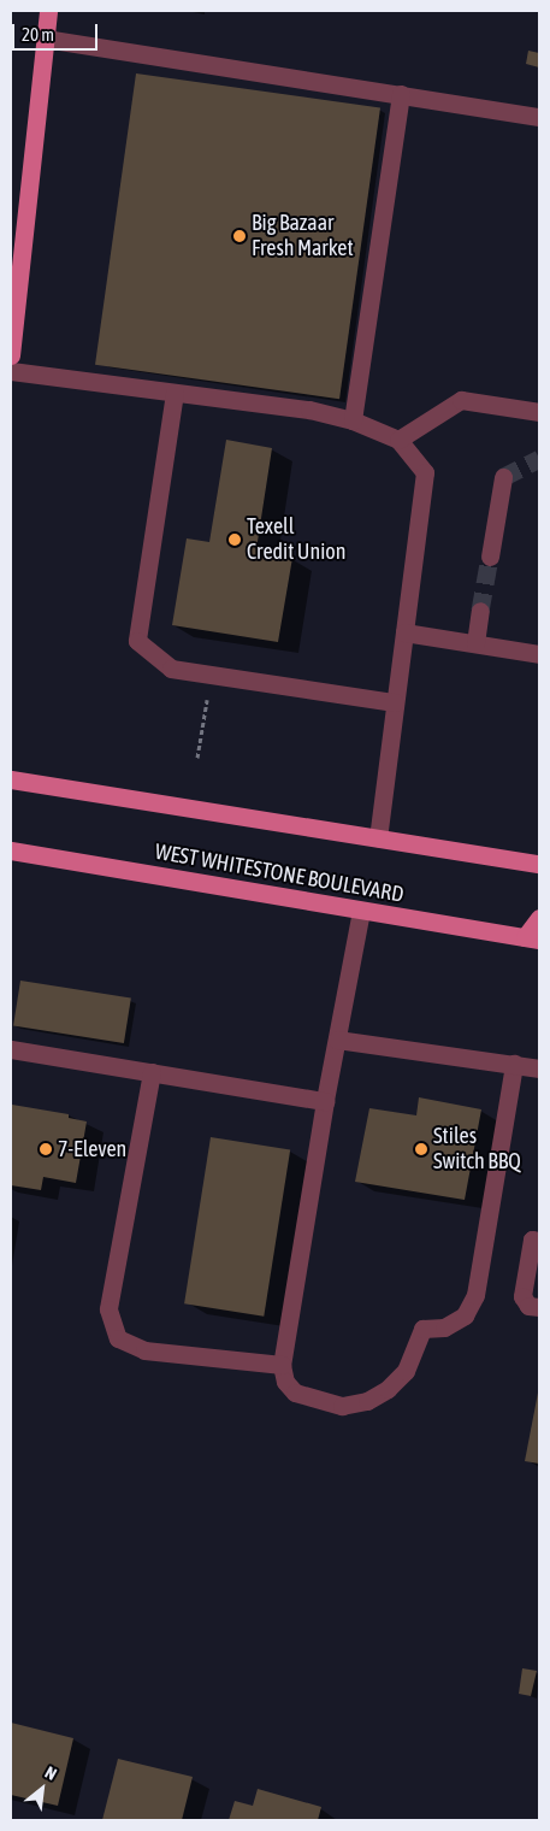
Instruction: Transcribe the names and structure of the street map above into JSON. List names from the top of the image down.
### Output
{
  "streets": {
    "main road": ["WEST WHITESTONE BOULEVARD"]
  },
  "places": [
    "Big Bazaar Fresh Market",
    "Texell Credit Union",
    "7-Eleven",
    "Stiles Switch BBQ"
  ],
  "scale_bar": "20 m",
  "north": "top right"
}
